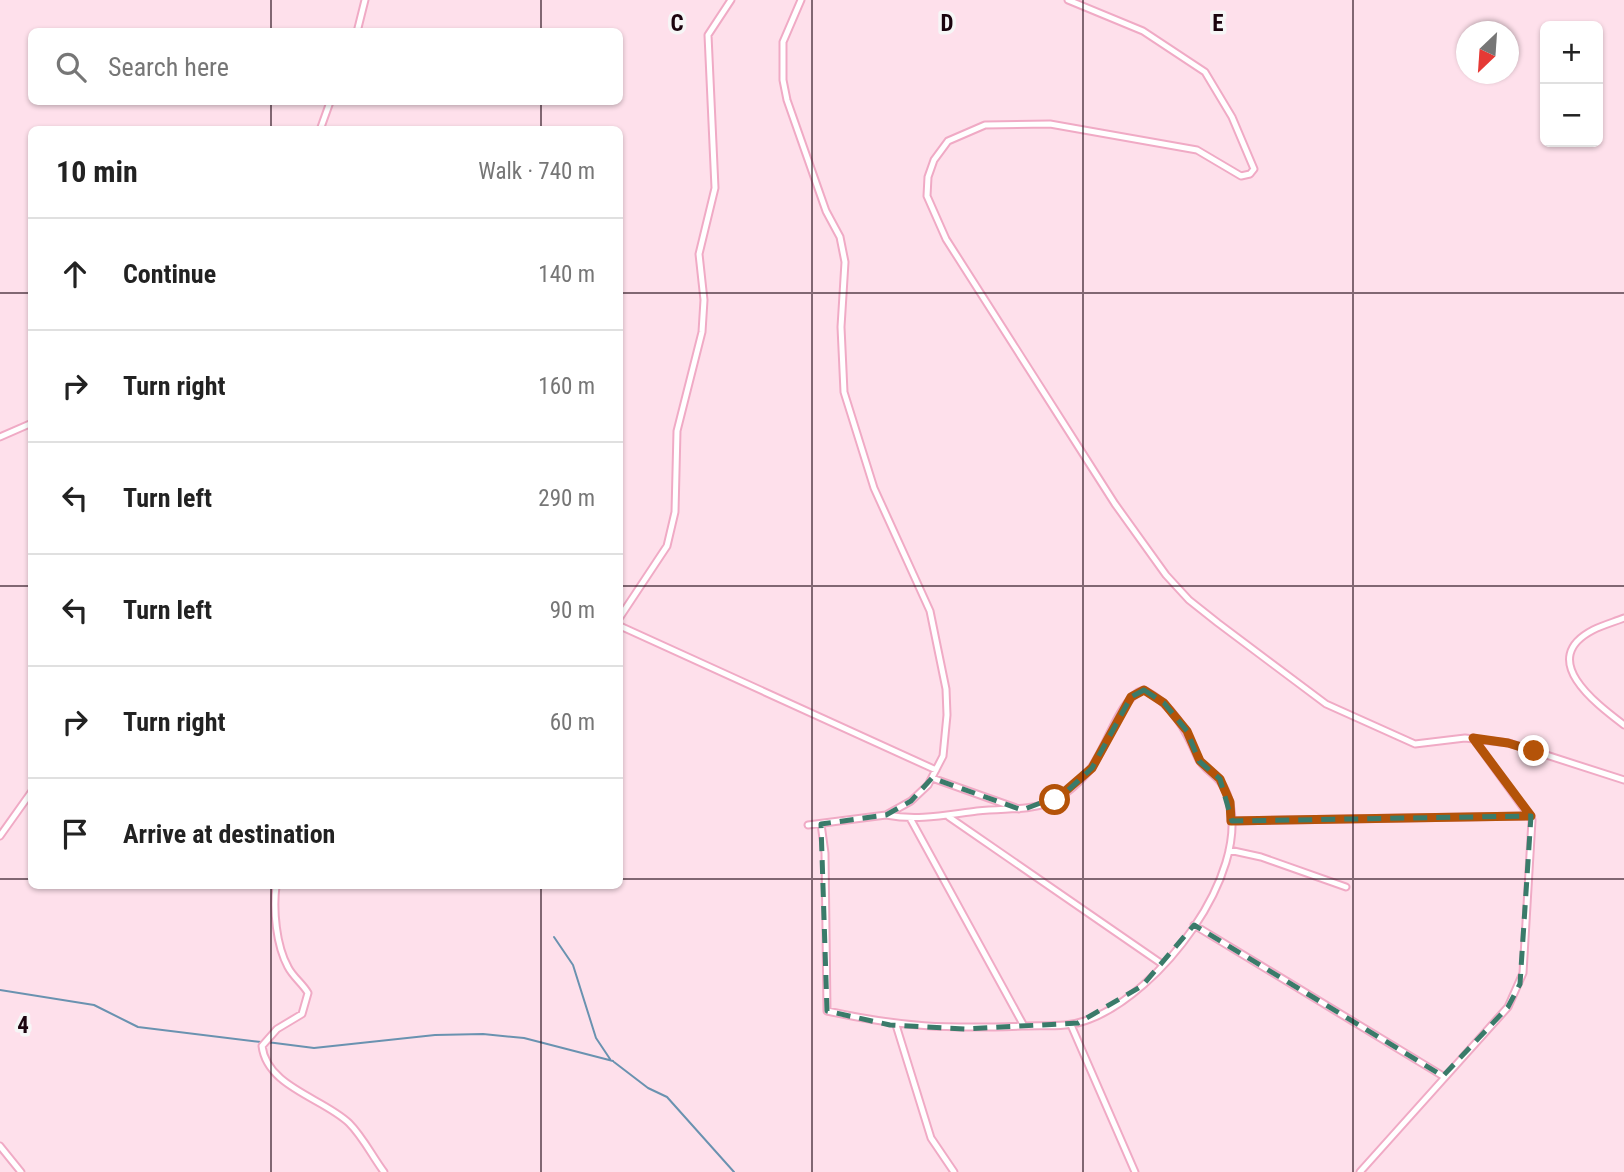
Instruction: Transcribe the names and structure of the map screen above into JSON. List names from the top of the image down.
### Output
{
  "north": "bottom left",
  "page": {
    "map_buttons": ["+", "−"],
    "search": "Search here",
    "heading": ["10 min", "Walk · 740 m"],
    "list": [
      ["Continue", "140 m"],
      ["Turn right", "160 m"],
      ["Turn left", "290 m"],
      ["Turn left", "90 m"],
      ["Turn right", "60 m"],
      "Arrive at destination"
    ]
  },
  "grid": {
    "columns": ["C", "D", "E"],
    "rows": ["4"]
  }
}
